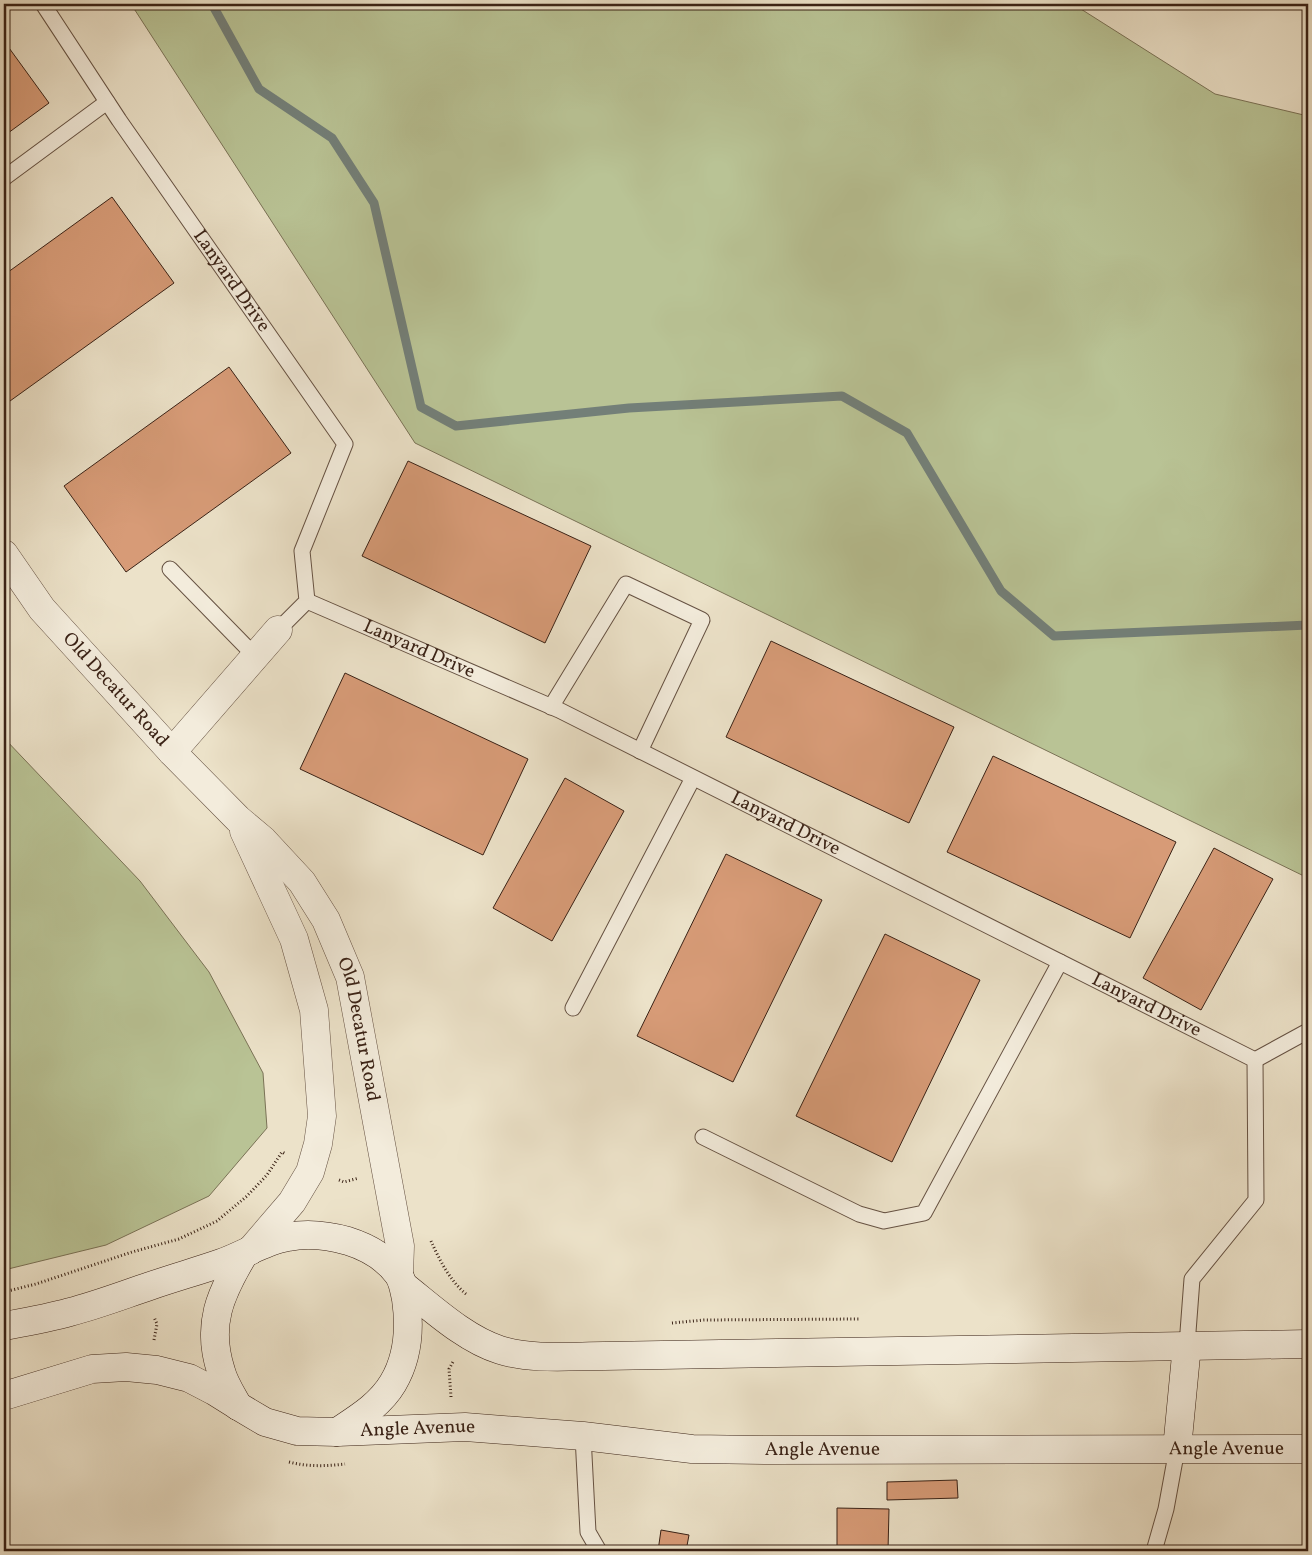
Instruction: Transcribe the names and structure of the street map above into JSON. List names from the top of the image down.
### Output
{
  "streets": {
    "main road": ["Old Decatur Road", "Angle Avenue"],
    "lane": ["Lanyard Drive"]
  },
  "crossings": [
    ["Old Decatur Road", "Angle Avenue"]
  ]
}
